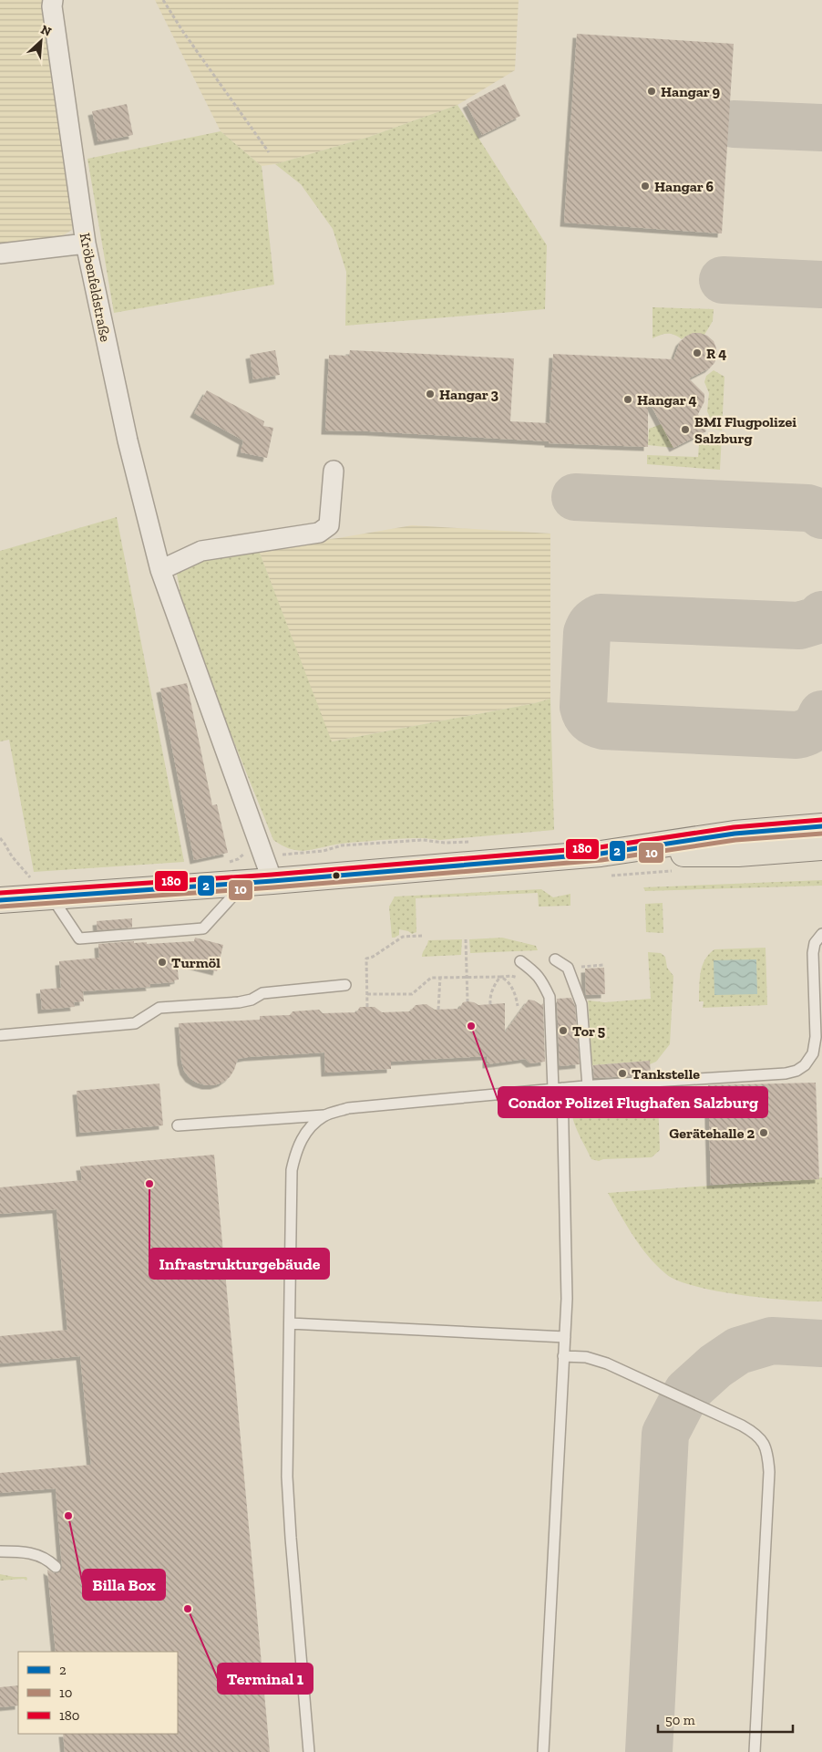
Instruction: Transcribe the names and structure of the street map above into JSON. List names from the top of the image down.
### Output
{
  "streets": {
    "street": ["Kröbenfeldstraße"]
  },
  "places": [
    "Hangar 9",
    "Hangar 6",
    "R 4",
    "Hangar 3",
    "Hangar 4",
    "BMI Flugpolizei Salzburg",
    "Turmöl",
    "Condor Polizei Flughafen Salzburg",
    "Tor 5",
    "Tankstelle",
    "Gerätehalle 2",
    "Infrastrukturgebäude",
    "Billa Box",
    "Terminal 1"
  ],
  "lines": ["transit line 180", "transit line 2", "transit line 10"],
  "legend": ["2", "10", "180"],
  "scale_bar": "50 m",
  "north": "top right"
}
